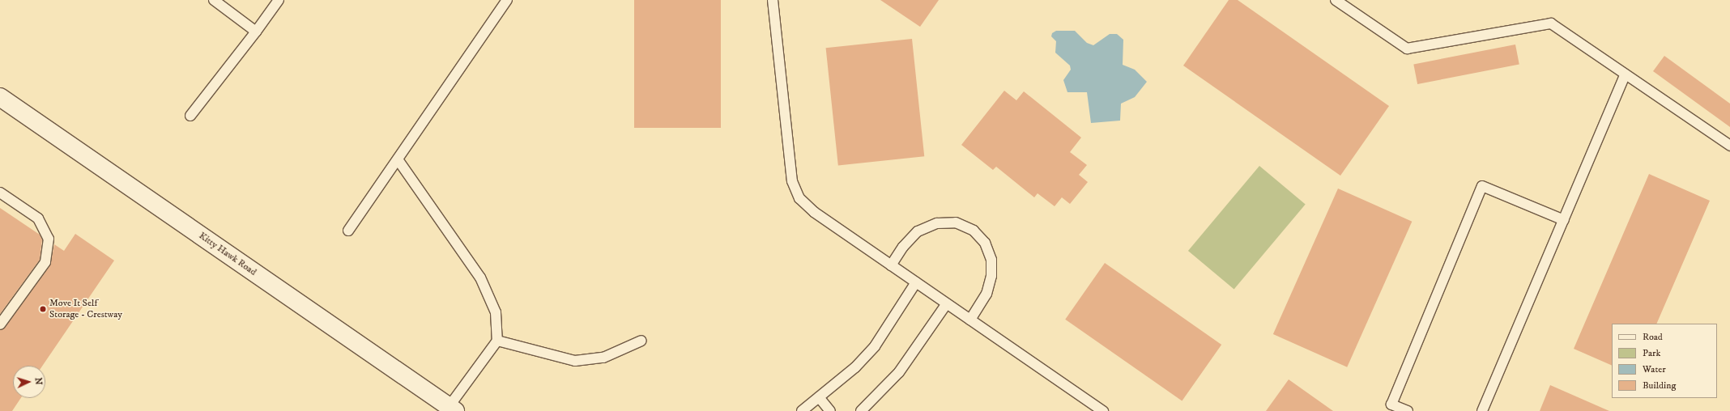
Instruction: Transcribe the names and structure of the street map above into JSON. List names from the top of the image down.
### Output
{
  "streets": {
    "main road": ["Kitty Hawk Road"]
  },
  "places": ["Move It Self Storage - Crestway"],
  "legend": [
    "Road",
    "Park",
    "Water",
    "Building"
  ],
  "north": "right"
}
